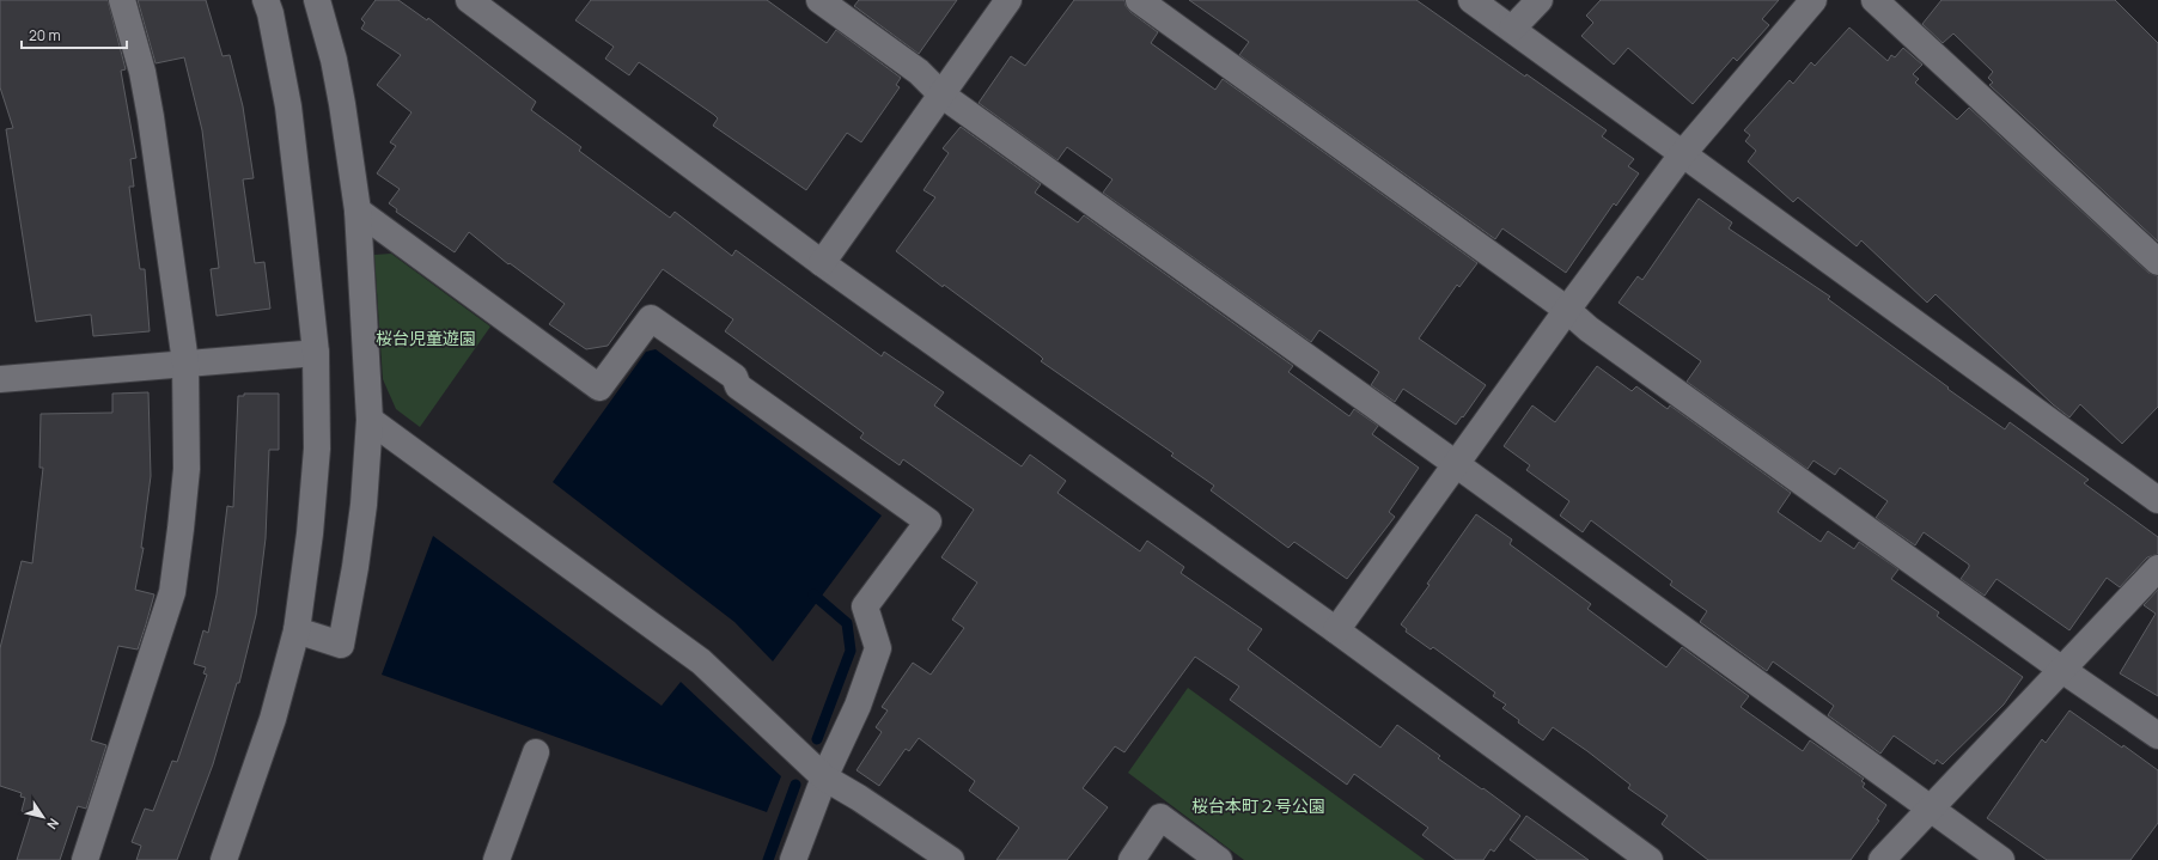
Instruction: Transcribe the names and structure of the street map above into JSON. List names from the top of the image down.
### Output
{
  "parks": ["桜台児童遊園", "桜台本町２号公園"],
  "scale_bar": "20 m",
  "north": "bottom right"
}
